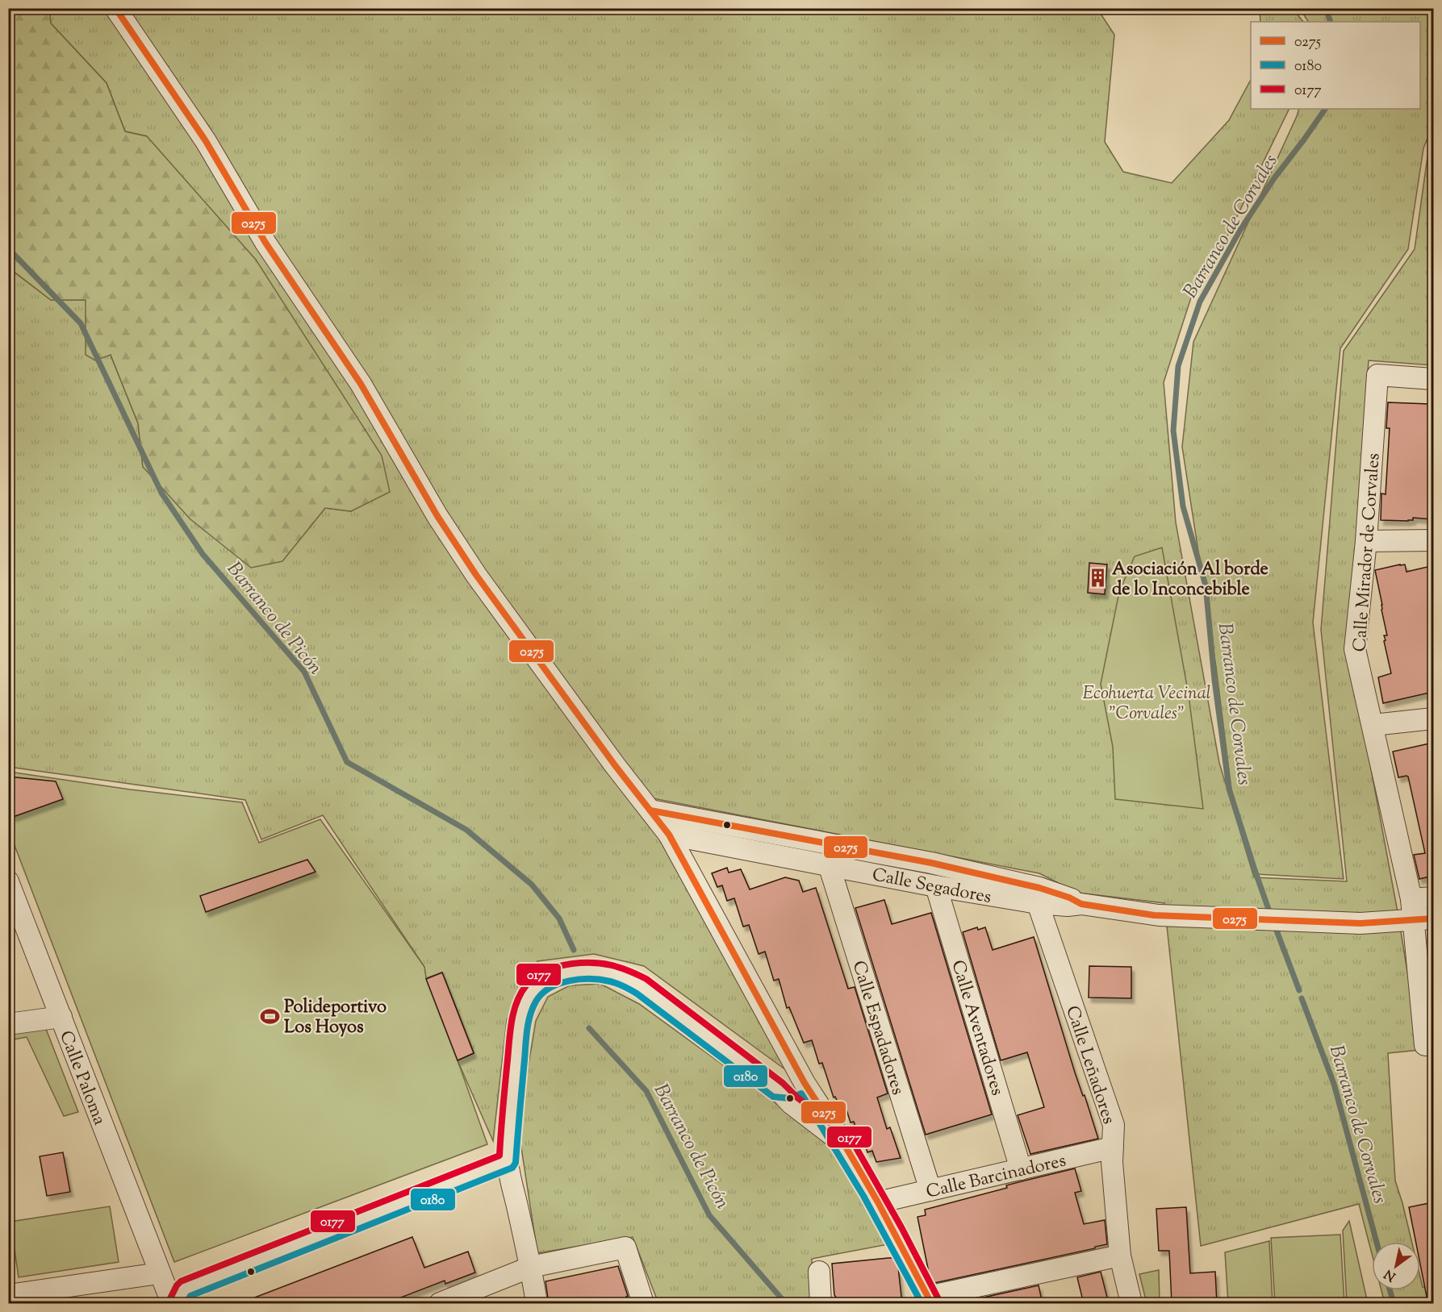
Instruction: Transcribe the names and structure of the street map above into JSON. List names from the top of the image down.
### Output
{
  "streets": {
    "street": [
      "Calle Mirador de Corvales",
      "Calle Segadores",
      "Calle Espadadores",
      "Calle Aventadores",
      "Calle Leñadores",
      "Calle Paloma",
      "Calle Barcinadores"
    ]
  },
  "crossings": [
    ["Calle Mirador de Corvales", "Calle Segadores"],
    ["Calle Segadores", "Calle Espadadores"],
    ["Calle Segadores", "Calle Aventadores"],
    ["Calle Segadores", "Calle Leñadores"],
    ["Calle Espadadores", "Calle Barcinadores"],
    ["Calle Aventadores", "Calle Barcinadores"],
    ["Calle Leñadores", "Calle Barcinadores"]
  ],
  "water": ["Barranco de Corvales", "Barranco de Picón"],
  "parks": ["Ecohuerta Vecinal \"Corvales\""],
  "places": {
    "building": ["Asociación Al borde de lo Inconcebible"],
    "sports": ["Polideportivo Los Hoyos"]
  },
  "lines": ["transit line 0275", "transit line 0177", "transit line 0180"],
  "legend": ["0275", "0180", "0177"],
  "north": "bottom left"
}
